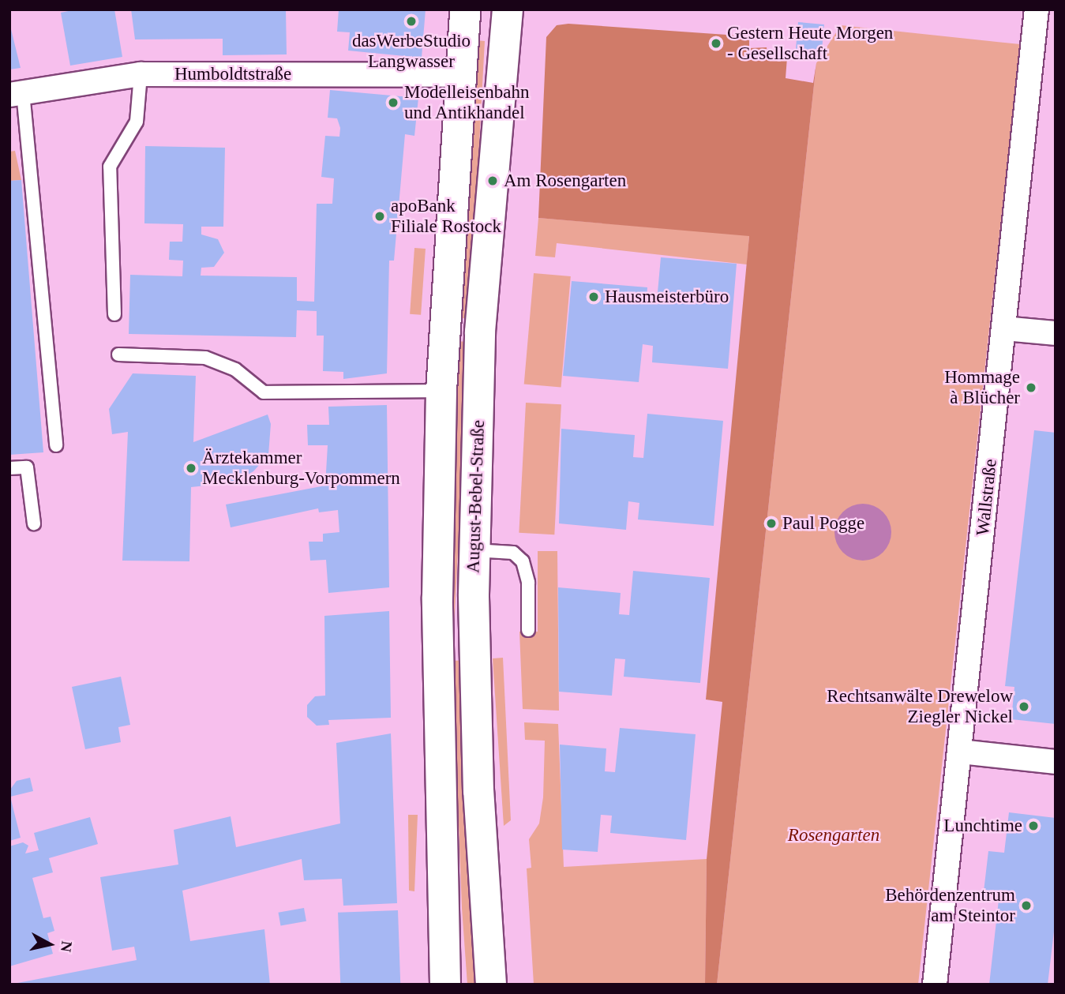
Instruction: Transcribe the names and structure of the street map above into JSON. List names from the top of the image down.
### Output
{
  "streets": {
    "main road": ["August-Bebel-Straße"],
    "street": ["Humboldtstraße", "Wallstraße"]
  },
  "crossings": [
    ["Humboldtstraße", "August-Bebel-Straße"]
  ],
  "parks": ["Rosengarten"],
  "places": [
    "dasWerbeStudio Langwasser",
    "Gestern Heute Morgen - Gesellschaft",
    "Modelleisenbahn und Antikhandel",
    "Am Rosengarten",
    "apoBank Filiale Rostock",
    "Hausmeisterbüro",
    "Hommage à Blücher",
    "Ärztekammer Mecklenburg-Vorpommern",
    "Paul Pogge",
    "Rechtsanwälte Drewelow Ziegler Nickel",
    "Lunchtime",
    "Behördenzentrum am Steintor"
  ],
  "north": "right"
}
